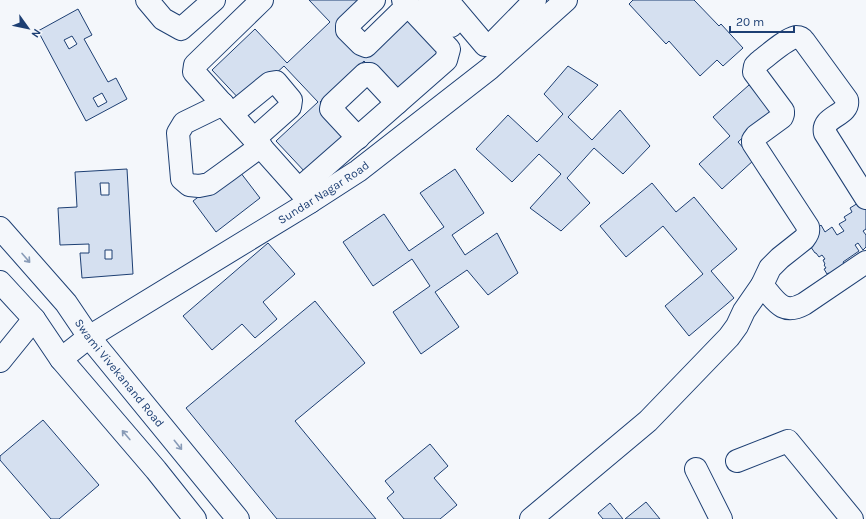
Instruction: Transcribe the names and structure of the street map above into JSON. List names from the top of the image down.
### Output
{
  "streets": {
    "street": ["Sundar Nagar Road", "Swami Vivekanand Road"]
  },
  "crossings": [
    ["Sundar Nagar Road", "Swami Vivekanand Road"]
  ],
  "scale_bar": "20 m",
  "north": "bottom right"
}
